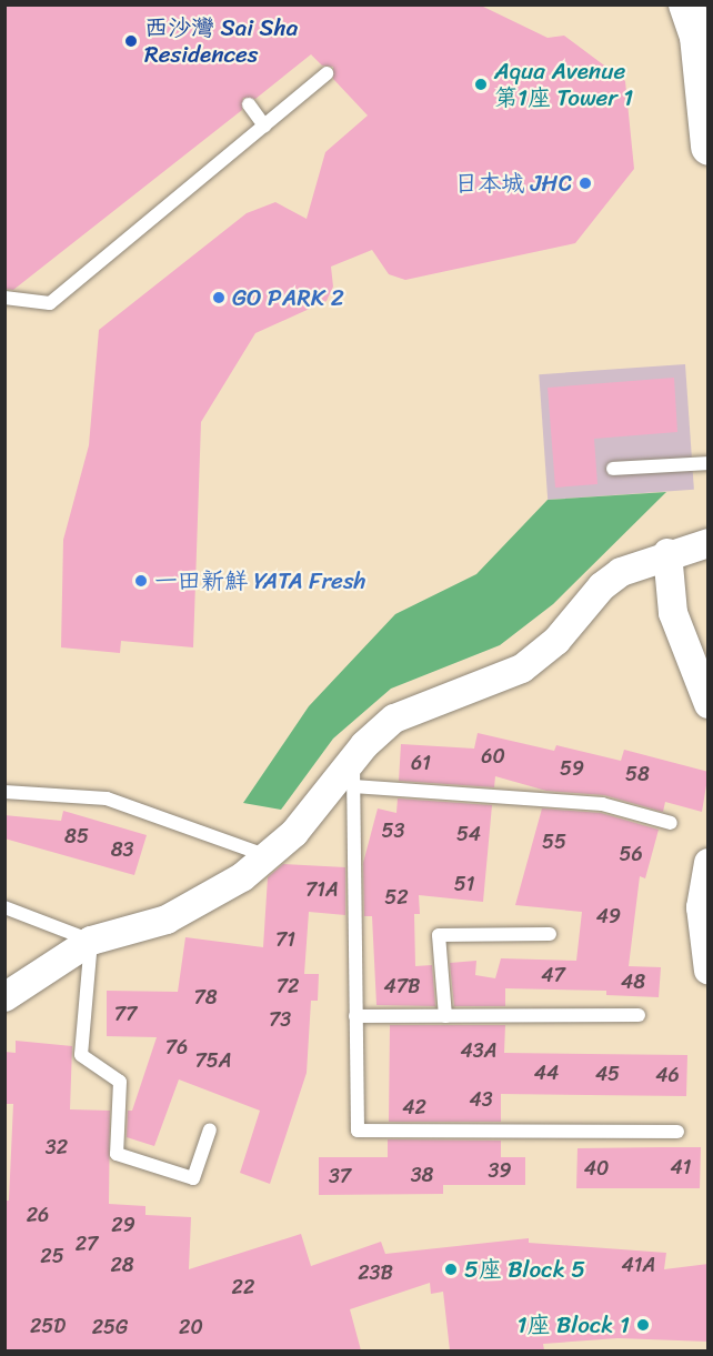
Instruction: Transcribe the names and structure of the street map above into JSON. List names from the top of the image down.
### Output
{
  "places": [
    "西沙灣 Sai Sha Residences",
    "Aqua Avenue 第1座 Tower 1",
    "日本城 JHC",
    "GO PARK 2",
    "一田新鮮 YATA Fresh",
    "5座 Block 5",
    "1座 Block 1"
  ],
  "house_numbers": [
    "60",
    "61",
    "59",
    "58",
    "53",
    "54",
    "85",
    "55",
    "83",
    "56",
    "51",
    "71A",
    "52",
    "49",
    "71",
    "47",
    "48",
    "72",
    "47B",
    "78",
    "77",
    "73",
    "76",
    "43A",
    "75A",
    "44",
    "45",
    "46",
    "43",
    "42",
    "32",
    "41",
    "40",
    "39",
    "38",
    "37",
    "26",
    "29",
    "27",
    "25",
    "28",
    "41A",
    "23B",
    "22",
    "25D",
    "25G",
    "20"
  ]
}
